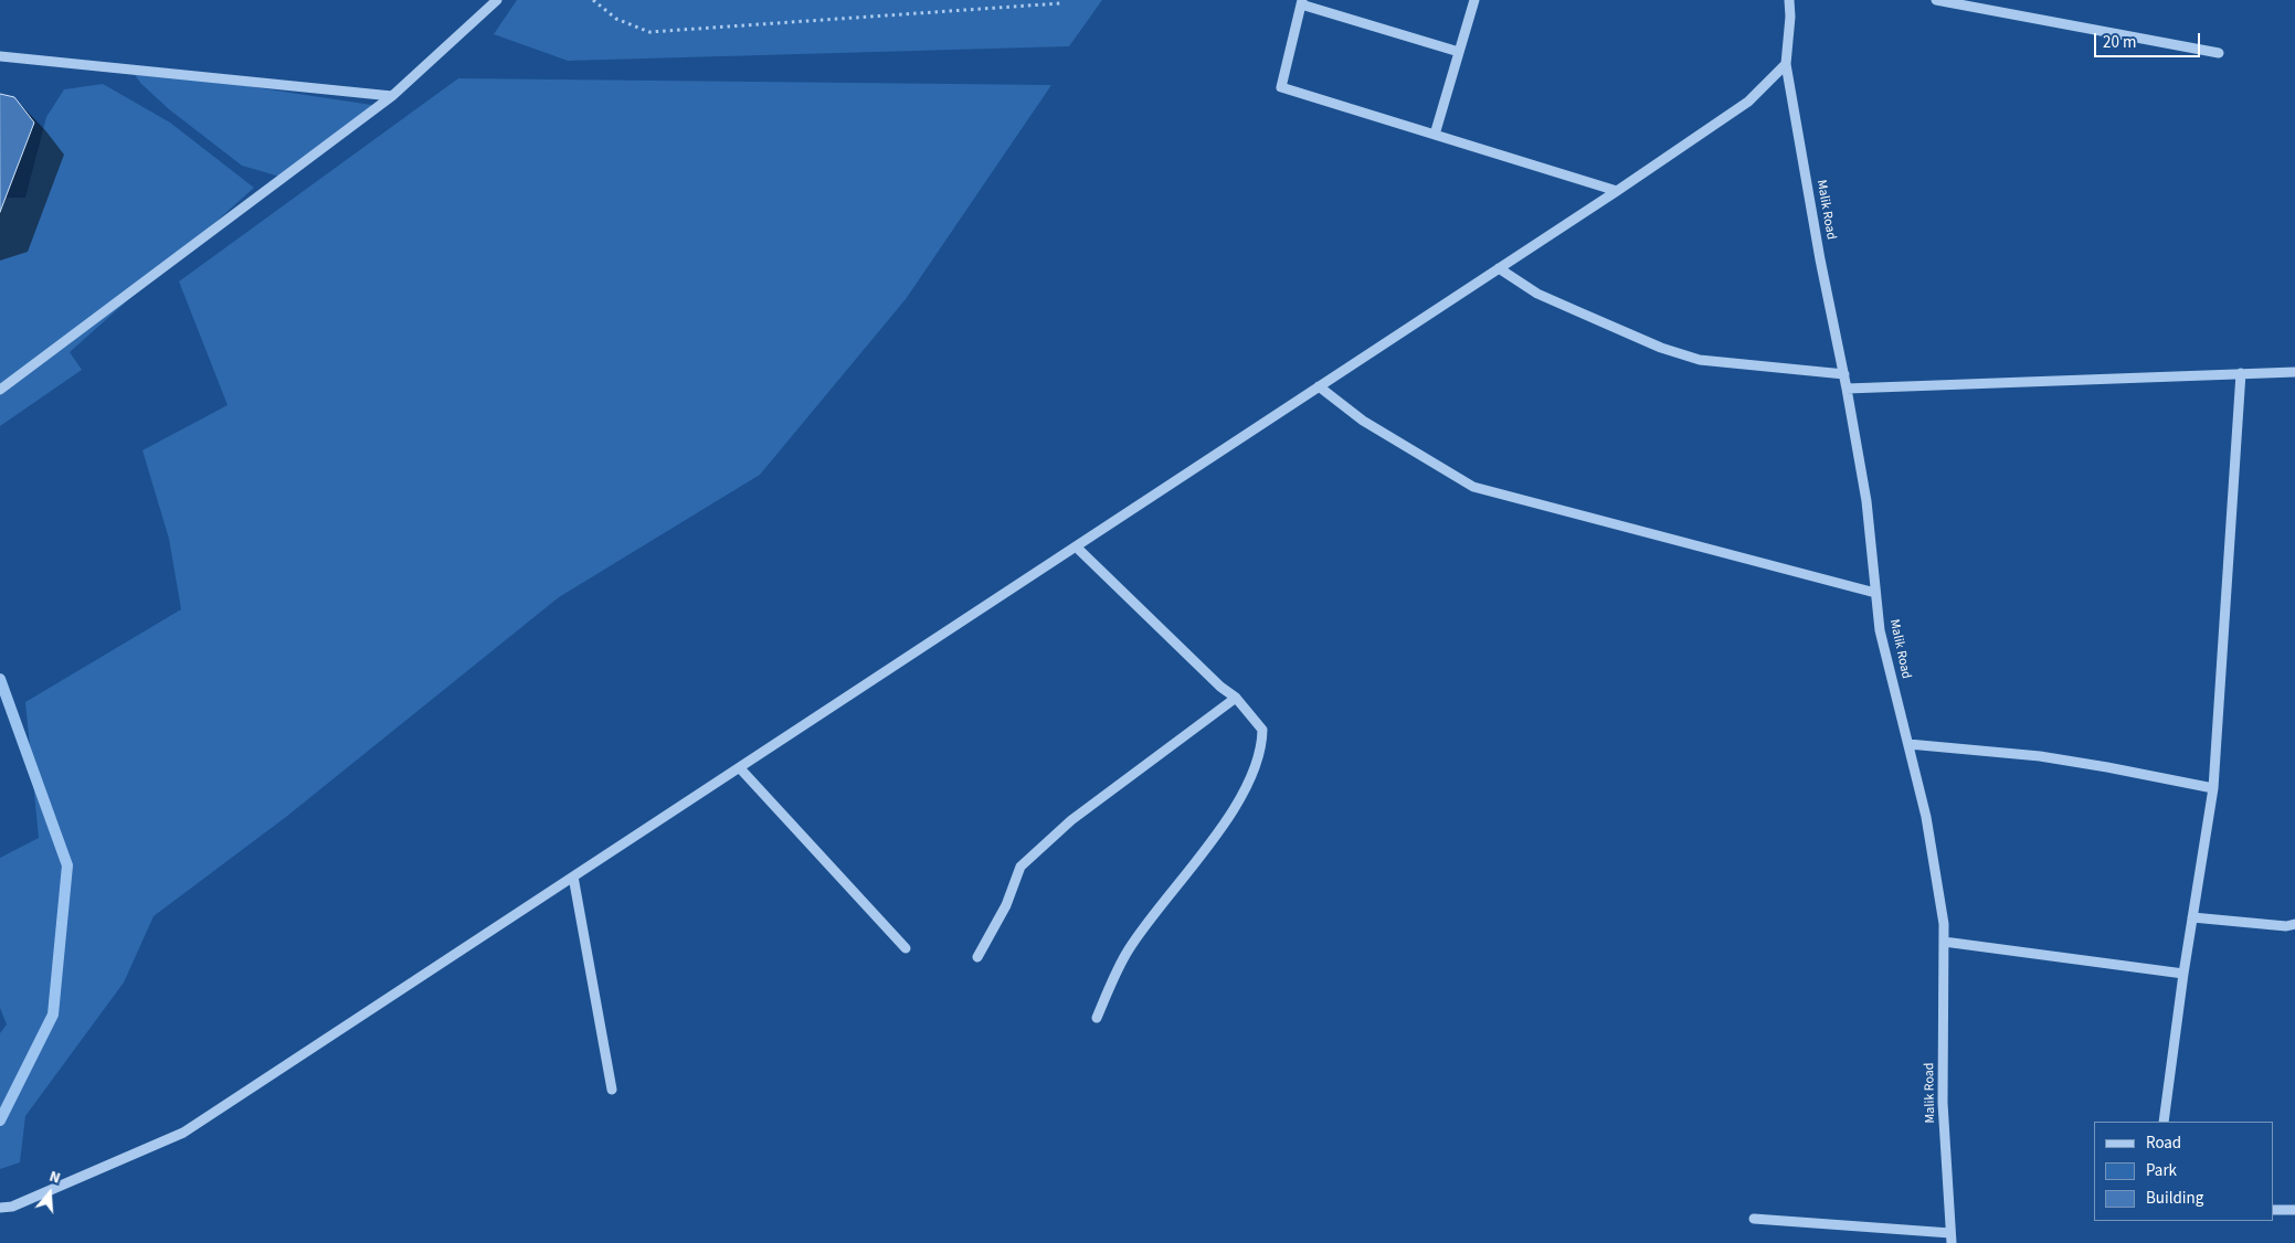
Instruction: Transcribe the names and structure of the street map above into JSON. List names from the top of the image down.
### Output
{
  "streets": {
    "street": ["Malik Road"]
  },
  "legend": ["Road", "Park", "Building"],
  "scale_bar": "20 m",
  "north": "top"
}
